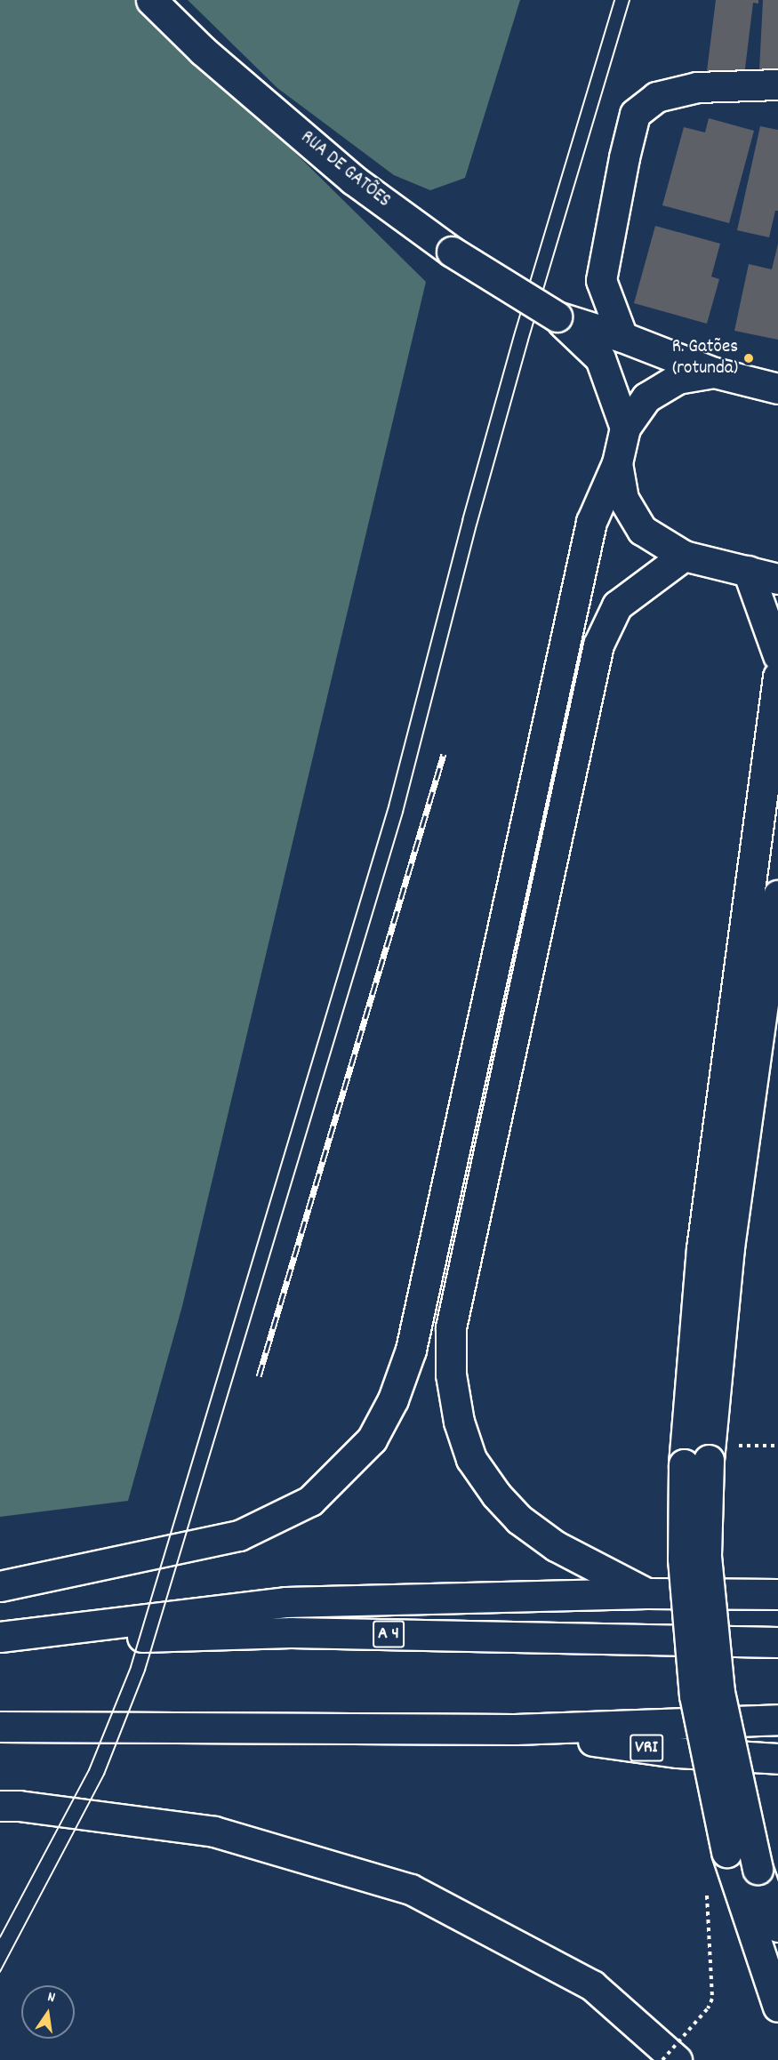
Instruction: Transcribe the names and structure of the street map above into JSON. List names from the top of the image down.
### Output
{
  "streets": {
    "main road": ["RUA DE GATÕES", "A 4", "VRI"]
  },
  "places": ["R. Gatões (rotunda)"],
  "north": "top"
}
